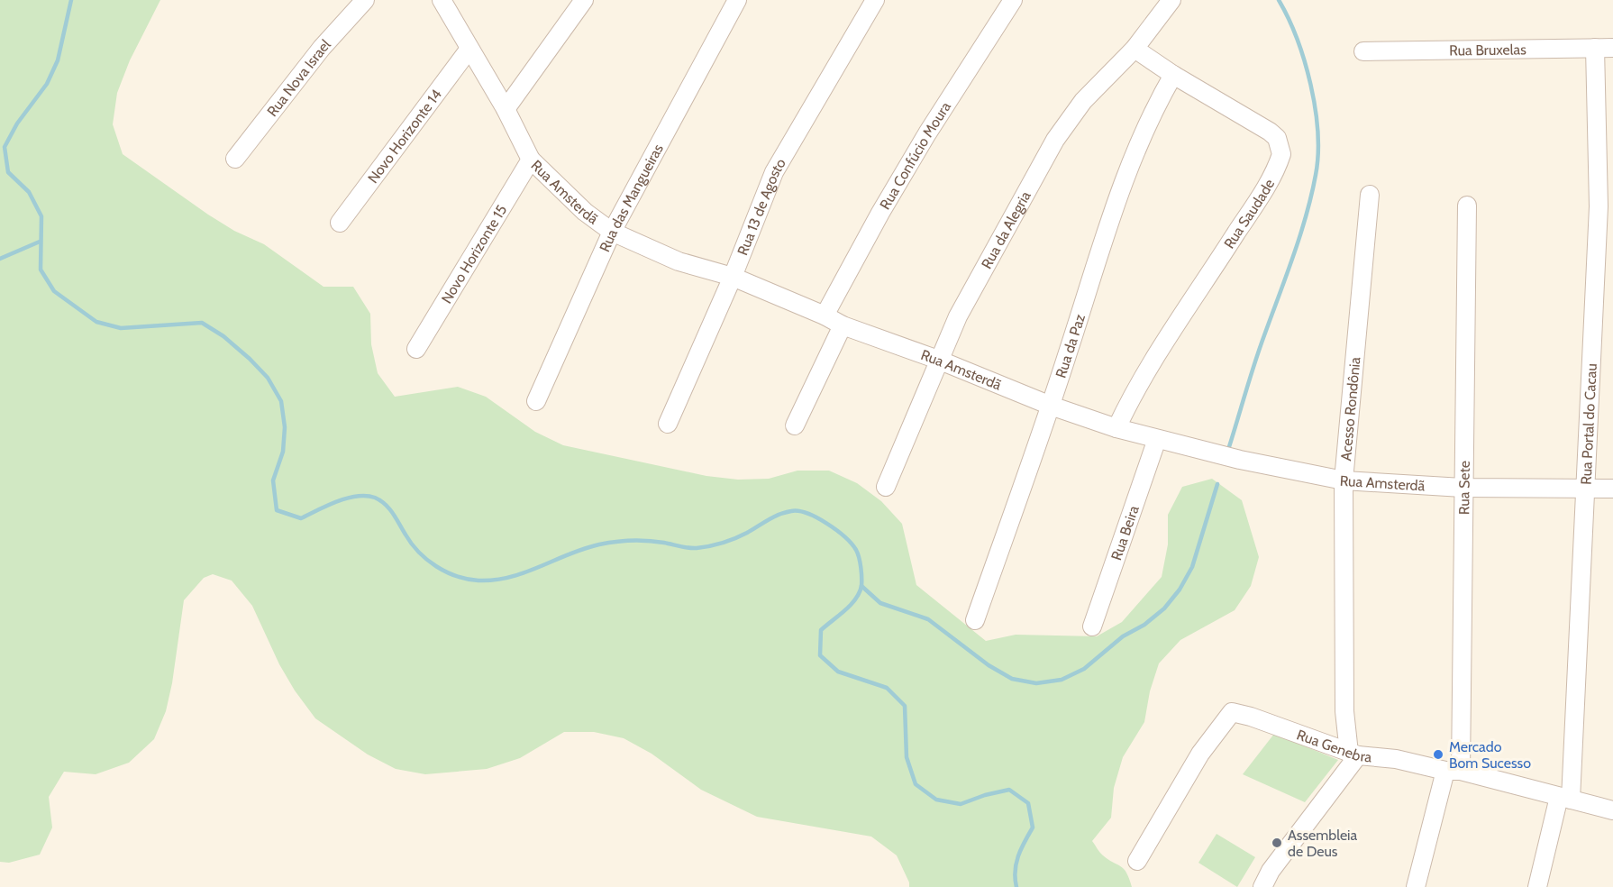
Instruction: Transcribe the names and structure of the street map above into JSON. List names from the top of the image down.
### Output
{
  "streets": {
    "street": [
      "Rua Bruxelas",
      "Rua Nova Israel",
      "Novo Horizonte 14",
      "Rua Confúcio Moura",
      "Rua Amsterdã",
      "Rua das Mangueiras",
      "Rua 13 de Agosto",
      "Rua Saudade",
      "Rua da Alegria",
      "Novo Horizonte 15",
      "Rua da Paz",
      "Acesso Rondônia",
      "Rua Portal do Cacau",
      "Rua Sete",
      "Rua Beira",
      "Rua Genebra"
    ]
  },
  "crossings": [
    ["Rua Bruxelas", "Rua Portal do Cacau"],
    ["Novo Horizonte 14", "Rua Amsterdã"],
    ["Rua Confúcio Moura", "Rua Amsterdã"],
    ["Rua Amsterdã", "Rua das Mangueiras"],
    ["Rua Amsterdã", "Rua 13 de Agosto"],
    ["Rua Amsterdã", "Rua Saudade"],
    ["Rua Amsterdã", "Rua da Alegria"],
    ["Rua Amsterdã", "Novo Horizonte 15"],
    ["Rua Amsterdã", "Rua da Paz"],
    ["Rua Amsterdã", "Acesso Rondônia"],
    ["Rua Amsterdã", "Rua Portal do Cacau"],
    ["Rua Amsterdã", "Rua Sete"],
    ["Rua Amsterdã", "Rua Beira"],
    ["Rua Saudade", "Rua da Alegria"],
    ["Rua Saudade", "Rua da Paz"],
    ["Acesso Rondônia", "Rua Genebra"],
    ["Rua Portal do Cacau", "Rua Genebra"],
    ["Rua Sete", "Rua Genebra"]
  ],
  "places": ["Mercado Bom Sucesso", "Assembleia de Deus"]
}
